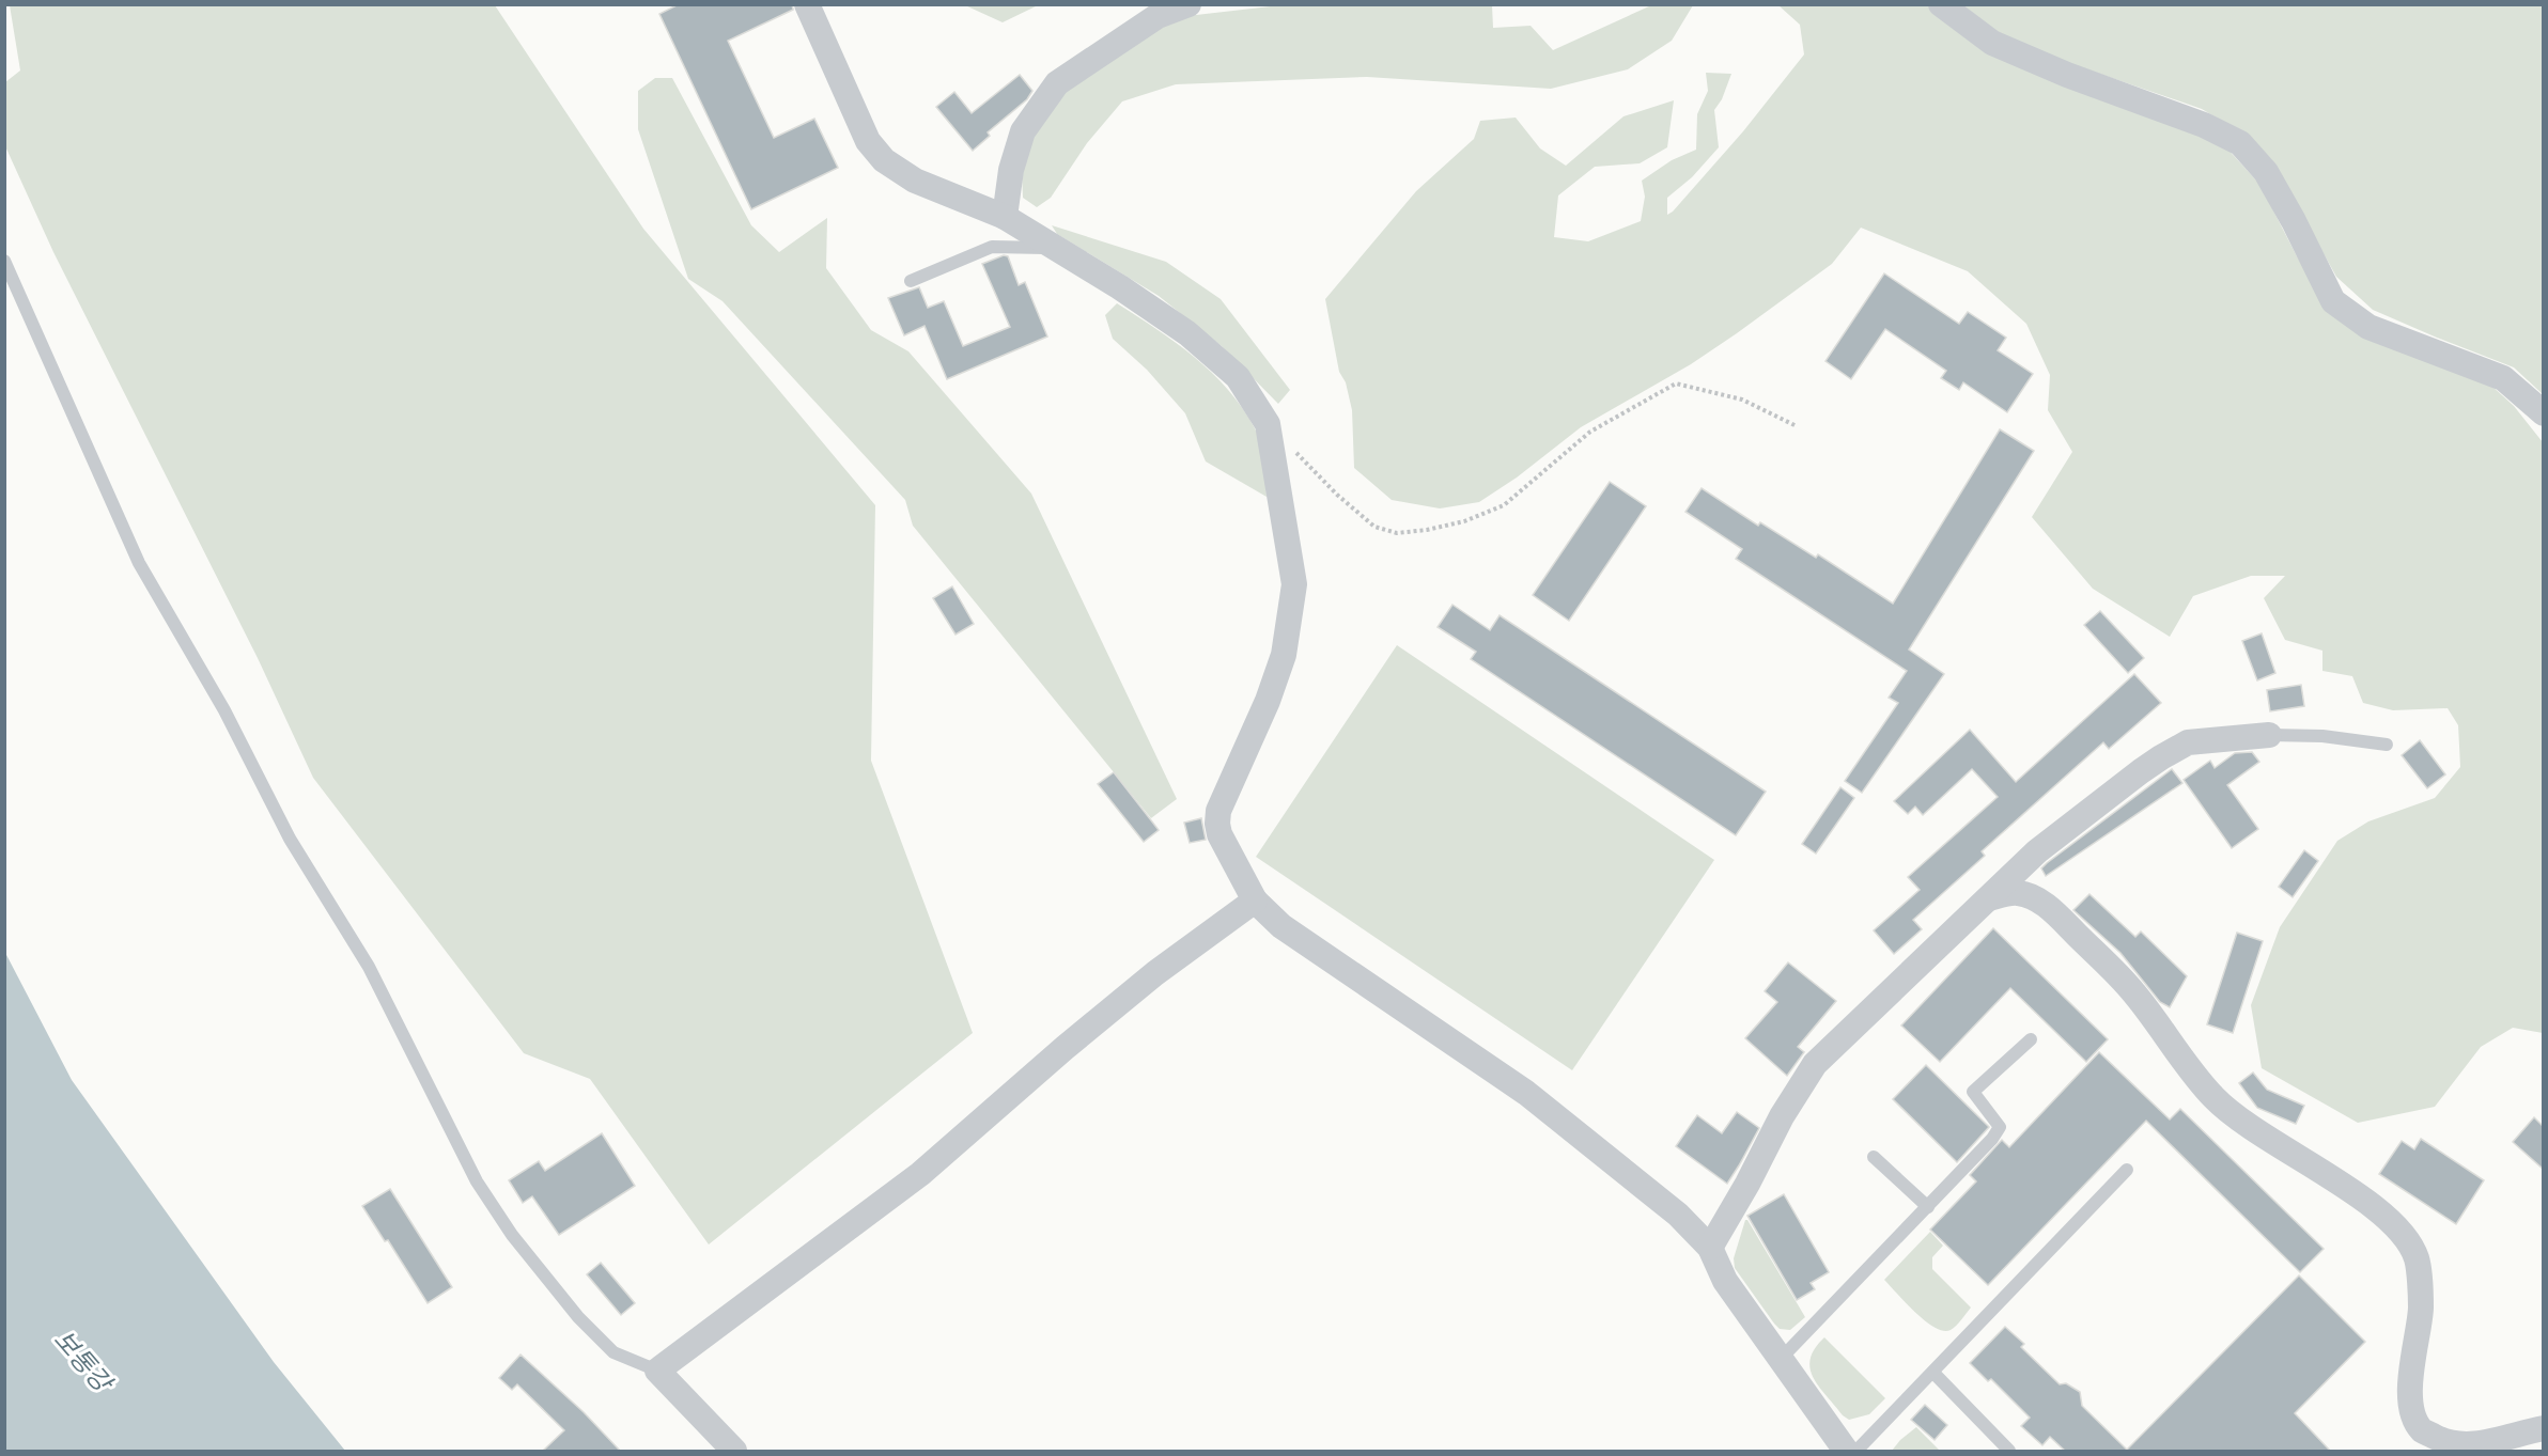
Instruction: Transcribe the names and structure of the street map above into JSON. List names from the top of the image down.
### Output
{
  "water": ["보통강"]
}
